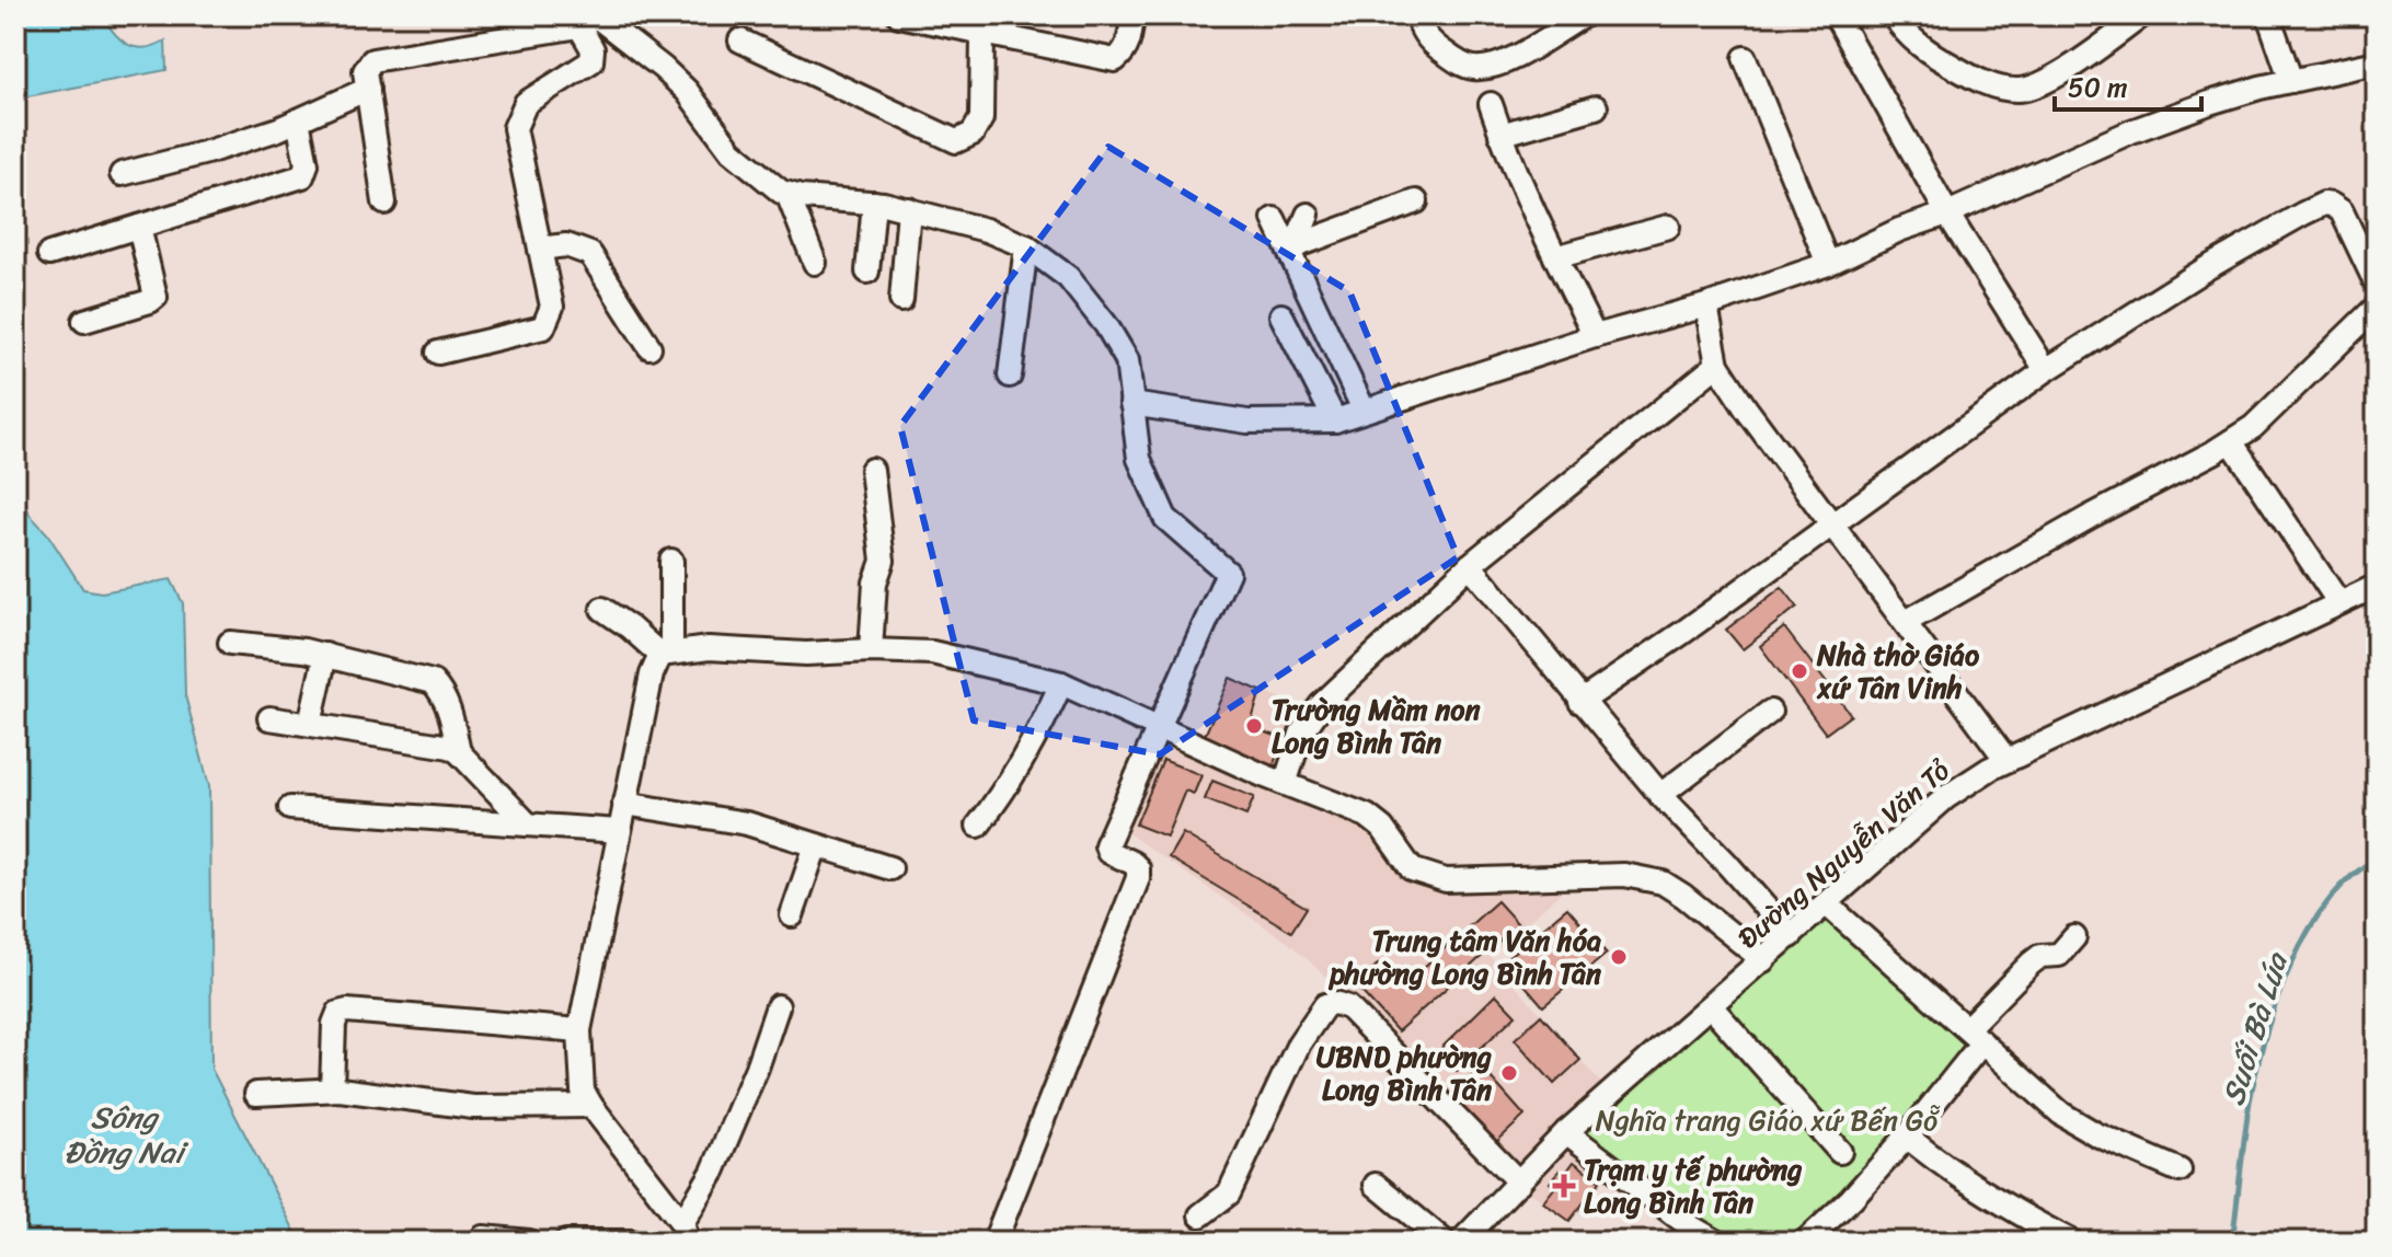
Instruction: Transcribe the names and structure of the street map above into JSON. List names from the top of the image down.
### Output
{
  "streets": {
    "street": ["Đường Nguyễn Văn Tỏ"]
  },
  "water": ["Suối Bà Lúa", "Sông Đồng Nai"],
  "parks": ["Nghĩa trang Giáo xứ Bến Gỗ"],
  "places": {
    "other": [
      "Nhà thờ Giáo xứ Tân Vinh",
      "Trường Mầm non Long Bình Tân",
      "Trung tâm Văn hóa phường Long Bình Tân",
      "UBND phường Long Bình Tân"
    ],
    "health": ["Trạm y tế phường Long Bình Tân"]
  },
  "scale_bar": "50 m"
}
